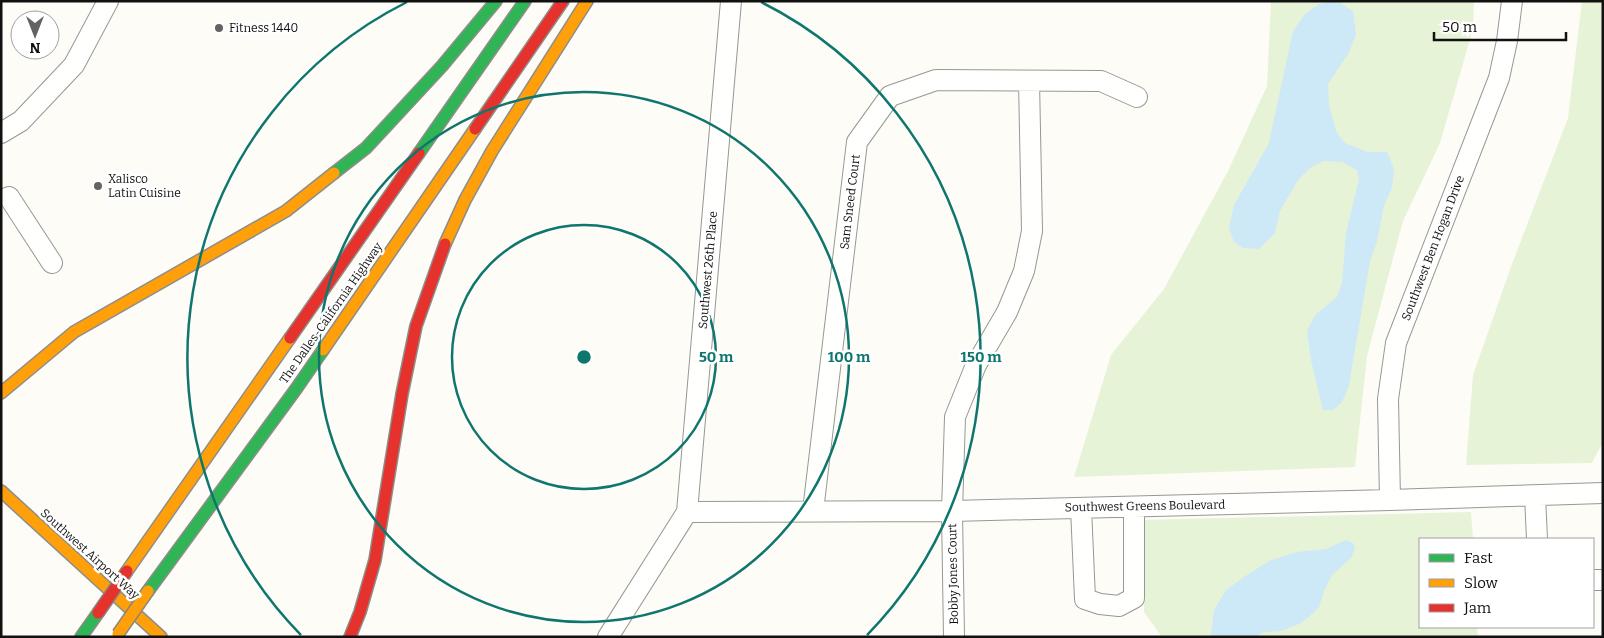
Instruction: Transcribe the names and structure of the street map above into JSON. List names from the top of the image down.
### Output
{
  "streets": {
    "main road": ["The Dalles-California Highway", "Southwest Airport Way"],
    "street": [
      "Sam Sneed Court",
      "Southwest Ben Hogan Drive",
      "Southwest 26th Place",
      "Southwest Greens Boulevard",
      "Bobby Jones Court"
    ]
  },
  "crossings": [
    ["Sam Sneed Court", "Southwest Greens Boulevard"],
    ["Sam Sneed Court", "Bobby Jones Court"],
    ["Southwest Ben Hogan Drive", "Southwest Greens Boulevard"],
    ["Southwest 26th Place", "Southwest Greens Boulevard"],
    ["Southwest Greens Boulevard", "Bobby Jones Court"]
  ],
  "places": ["Fitness 1440", "Xalisco Latin Cuisine"],
  "legend": ["Fast", "Slow", "Jam"],
  "scale_bar": "50 m",
  "north": "bottom",
  "rings": ["50 m", "100 m", "150 m"]
}
